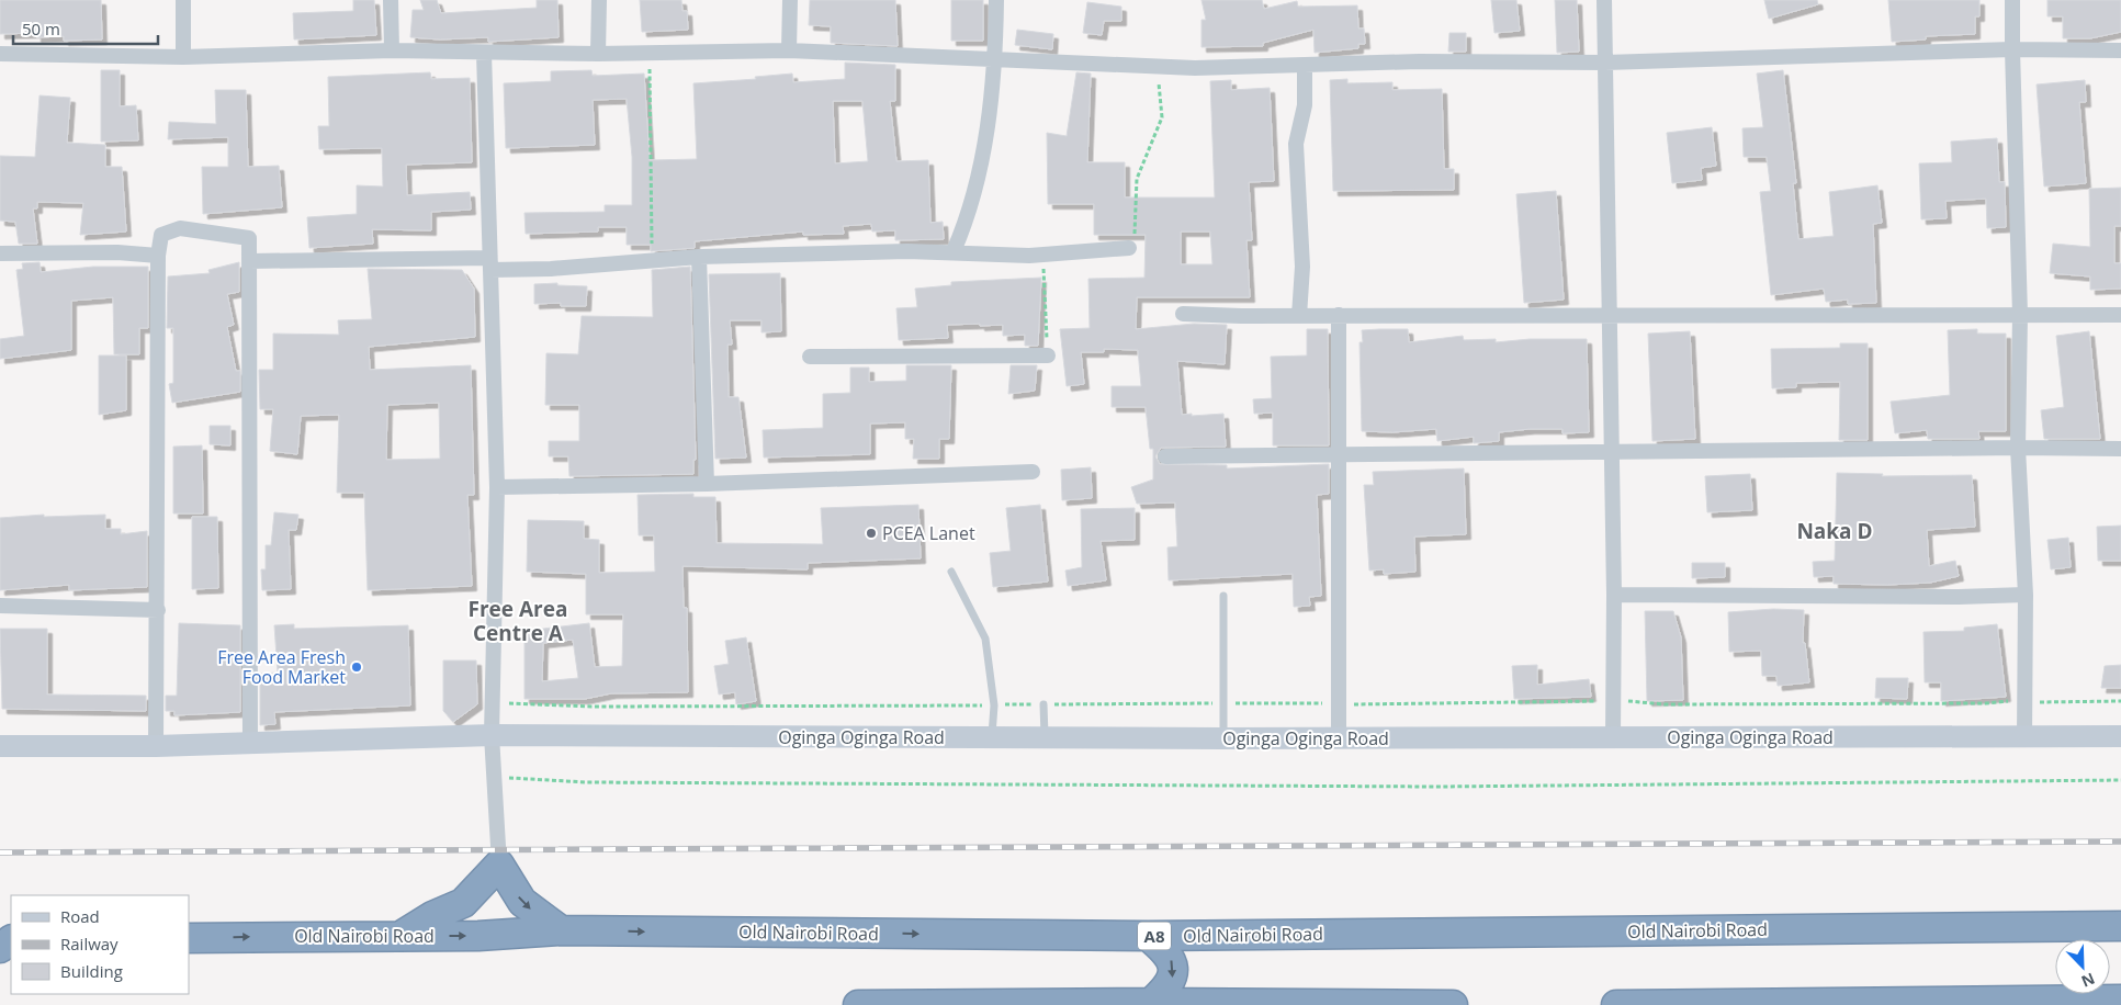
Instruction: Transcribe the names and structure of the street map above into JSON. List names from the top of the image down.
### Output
{
  "streets": {
    "highway": ["Old Nairobi Road", "A8"],
    "street": ["Oginga Oginga Road"]
  },
  "districts": ["Naka D", "Free Area Centre A"],
  "places": ["PCEA Lanet", "Free Area Fresh Food Market"],
  "legend": ["Road", "Railway", "Building"],
  "scale_bar": "50 m",
  "north": "bottom right"
}
